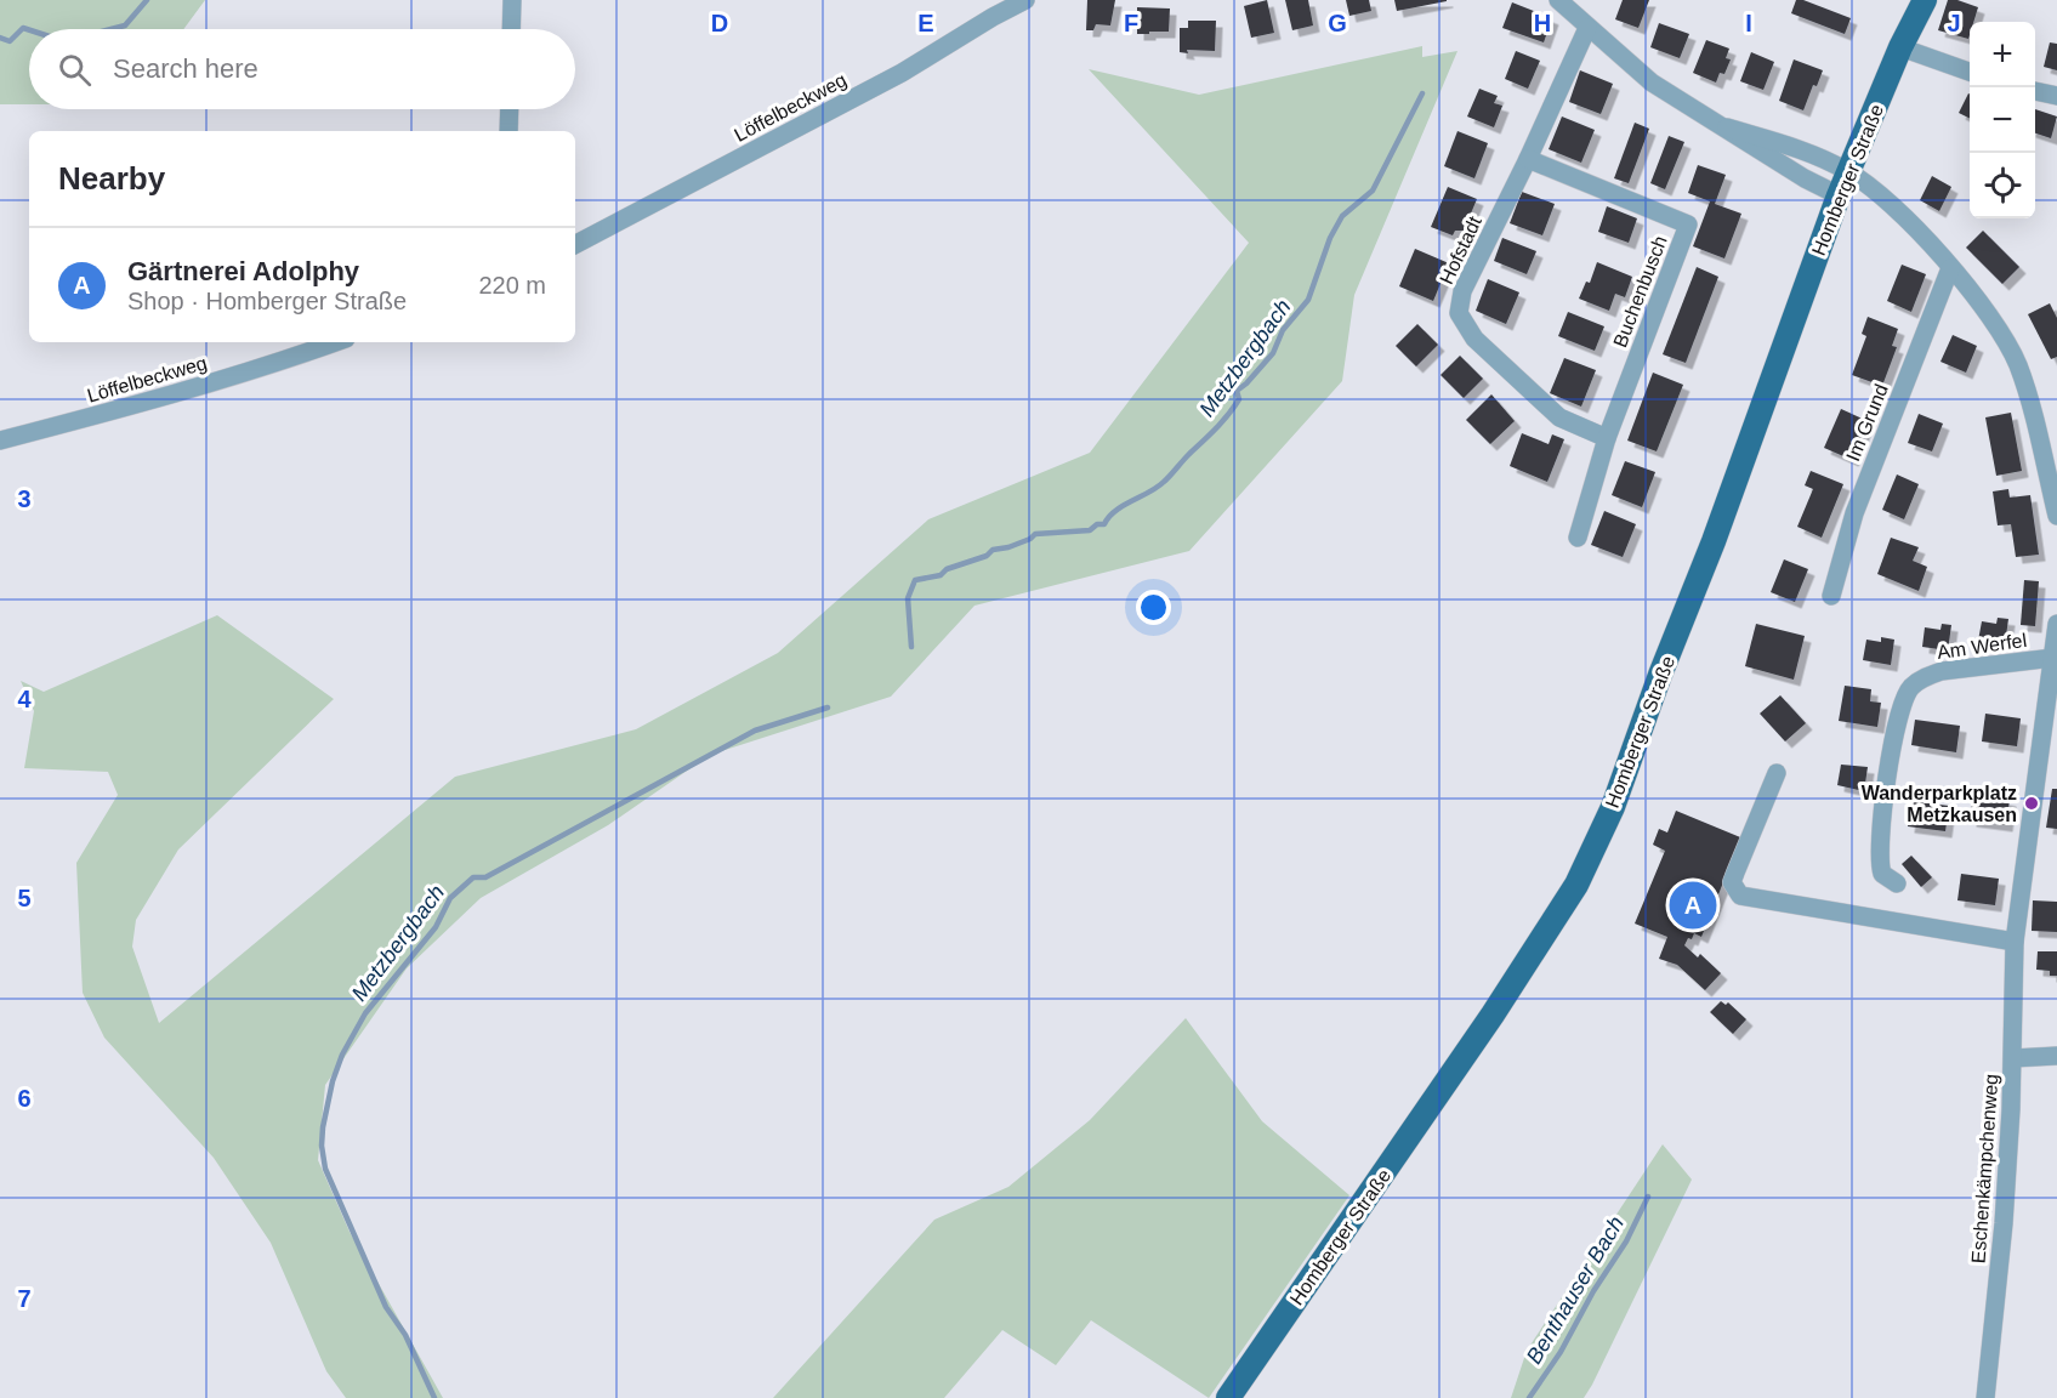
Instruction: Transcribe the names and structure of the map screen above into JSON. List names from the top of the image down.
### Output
{
  "streets": {
    "main road": ["Homberger Straße"],
    "street": [
      "Löffelbeckweg",
      "Hofstadt",
      "Buchenbusch",
      "Im Grund",
      "Am Werfel",
      "Eschenkämpchenweg"
    ]
  },
  "crossings": [
    ["Hofstadt", "Buchenbusch"],
    ["Am Werfel", "Eschenkämpchenweg"]
  ],
  "water": ["Metzbergbach", "Benthauser Bach"],
  "places": ["Wanderparkplatz Metzkausen"],
  "page": {
    "map_buttons": ["+", "−"],
    "search": "Search here",
    "heading": "Nearby",
    "list": [
      {
        "mark": "A",
        "name": "Gärtnerei Adolphy",
        "note": "Shop · Homberger Straße",
        "value": "220 m"
      }
    ],
    "pins": "A"
  },
  "grid": {
    "columns": [
      "D",
      "E",
      "F",
      "G",
      "H",
      "I",
      "J"
    ],
    "rows": [
      "3",
      "4",
      "5",
      "6",
      "7"
    ]
  }
}
